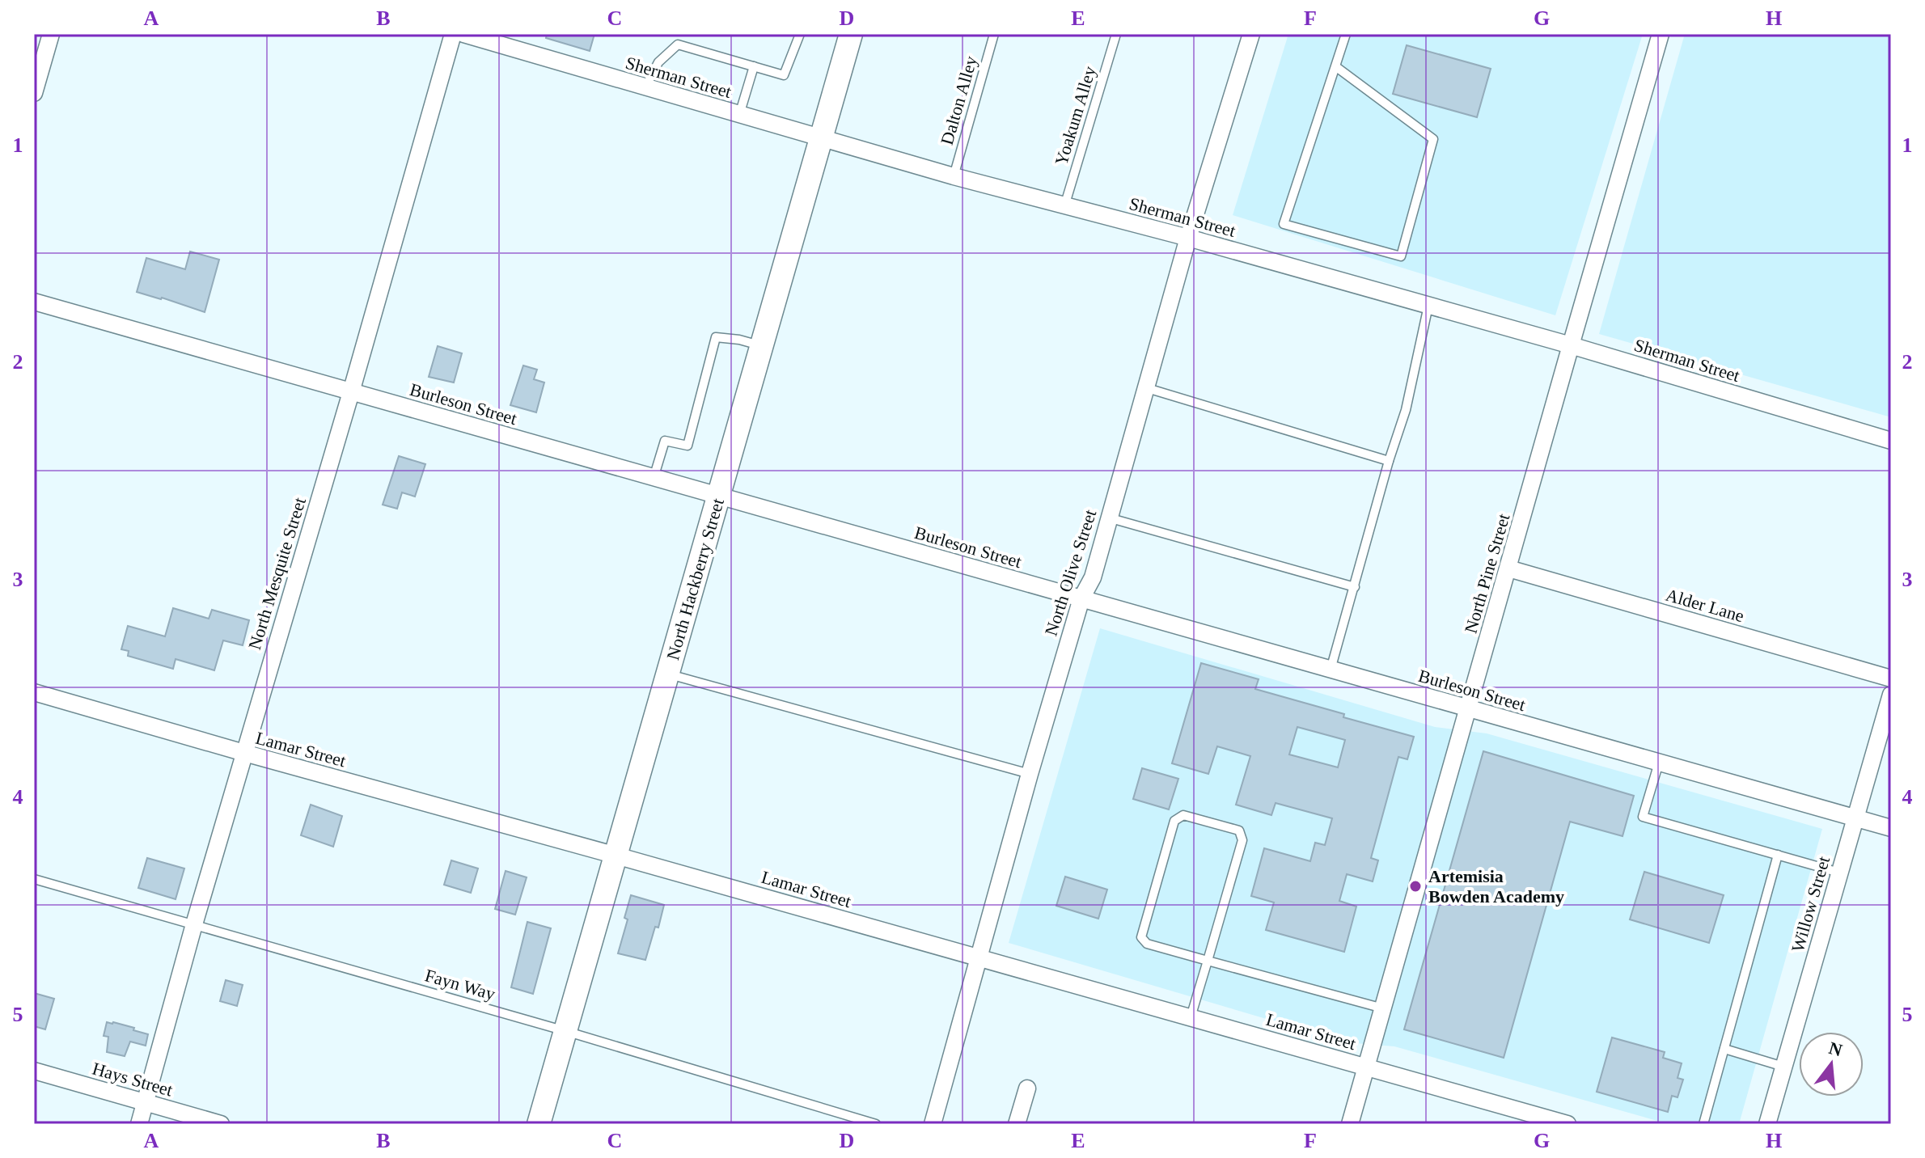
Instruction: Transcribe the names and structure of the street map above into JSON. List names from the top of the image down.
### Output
{
  "streets": {
    "main road": ["North Hackberry Street"],
    "street": [
      "Sherman Street",
      "Burleson Street",
      "North Olive Street",
      "North Mesquite Street",
      "North Pine Street",
      "Alder Lane",
      "Lamar Street",
      "Willow Street",
      "Hays Street"
    ],
    "lane": ["Dalton Alley", "Yoakum Alley", "Fayn Way"]
  },
  "crossings": [
    ["Sherman Street", "Dalton Alley"],
    ["Sherman Street", "Yoakum Alley"],
    ["Sherman Street", "North Olive Street"],
    ["Sherman Street", "North Pine Street"],
    ["Sherman Street", "North Hackberry Street"],
    ["Burleson Street", "North Olive Street"],
    ["Burleson Street", "North Mesquite Street"],
    ["Burleson Street", "North Pine Street"],
    ["Burleson Street", "North Hackberry Street"],
    ["Burleson Street", "Willow Street"],
    ["North Olive Street", "Lamar Street"],
    ["North Mesquite Street", "Lamar Street"],
    ["North Mesquite Street", "Fayn Way"],
    ["North Mesquite Street", "Hays Street"],
    ["North Pine Street", "Alder Lane"],
    ["North Pine Street", "Lamar Street"],
    ["North Hackberry Street", "Lamar Street"],
    ["North Hackberry Street", "Fayn Way"]
  ],
  "places": ["Artemisia Bowden Academy"],
  "north": "top",
  "grid": {
    "columns": [
      "A",
      "B",
      "C",
      "D",
      "E",
      "F",
      "G",
      "H"
    ],
    "rows": [
      "1",
      "2",
      "3",
      "4",
      "5"
    ]
  }
}
